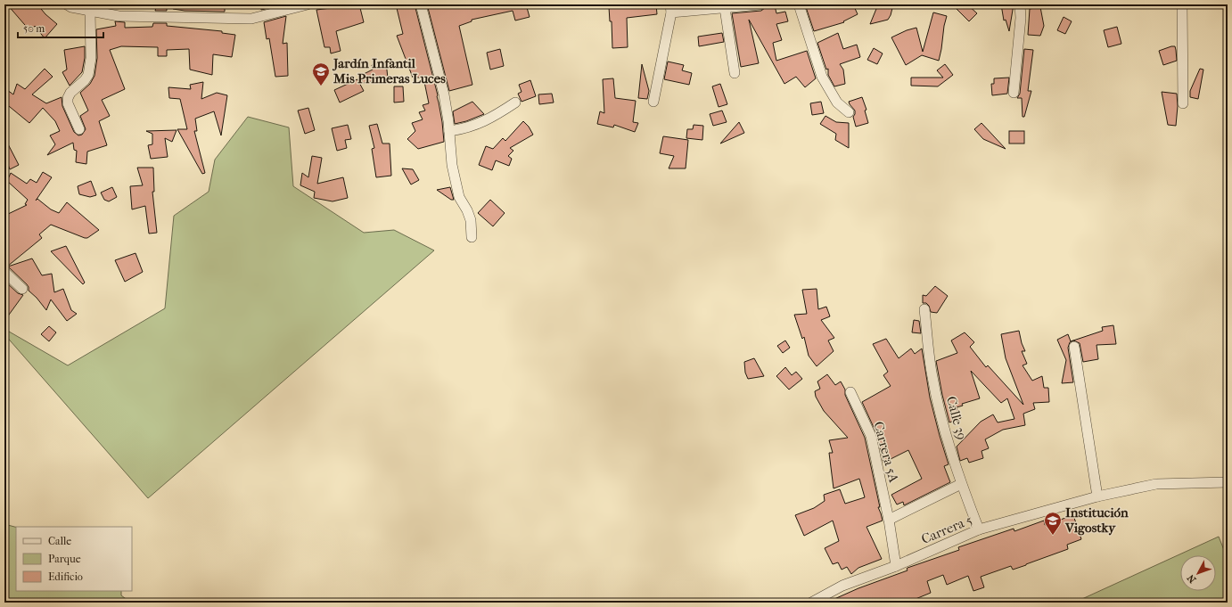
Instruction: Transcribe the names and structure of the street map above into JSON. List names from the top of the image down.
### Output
{
  "streets": {
    "street": ["Calle 39", "Carrera 5A", "Carrera 5"]
  },
  "crossings": [
    ["Calle 39", "Carrera 5"],
    ["Carrera 5A", "Carrera 5"]
  ],
  "places": {
    "school or university": ["Jardín Infantil Mis Primeras Luces", "Institución Vigostky"]
  },
  "legend": ["Calle", "Parque", "Edificio"],
  "scale_bar": "50 m",
  "north": "bottom left"
}
